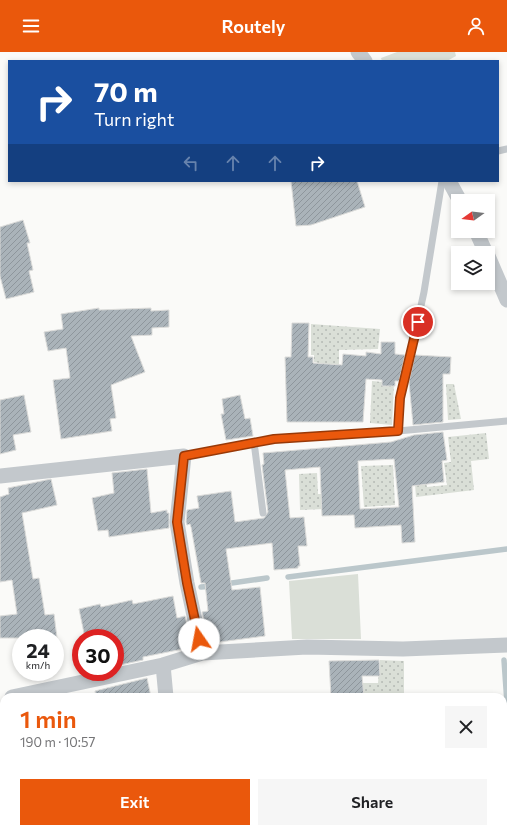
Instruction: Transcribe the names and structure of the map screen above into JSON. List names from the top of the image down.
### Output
{
  "north": "left",
  "page": {
    "header": "Routely",
    "turn": ["70 m", "Turn right"],
    "speed": "24 km/h",
    "limit": "30",
    "heading": ["1 min", "190 m · 10:57"],
    "buttons": ["Exit", "Share"]
  }
}
